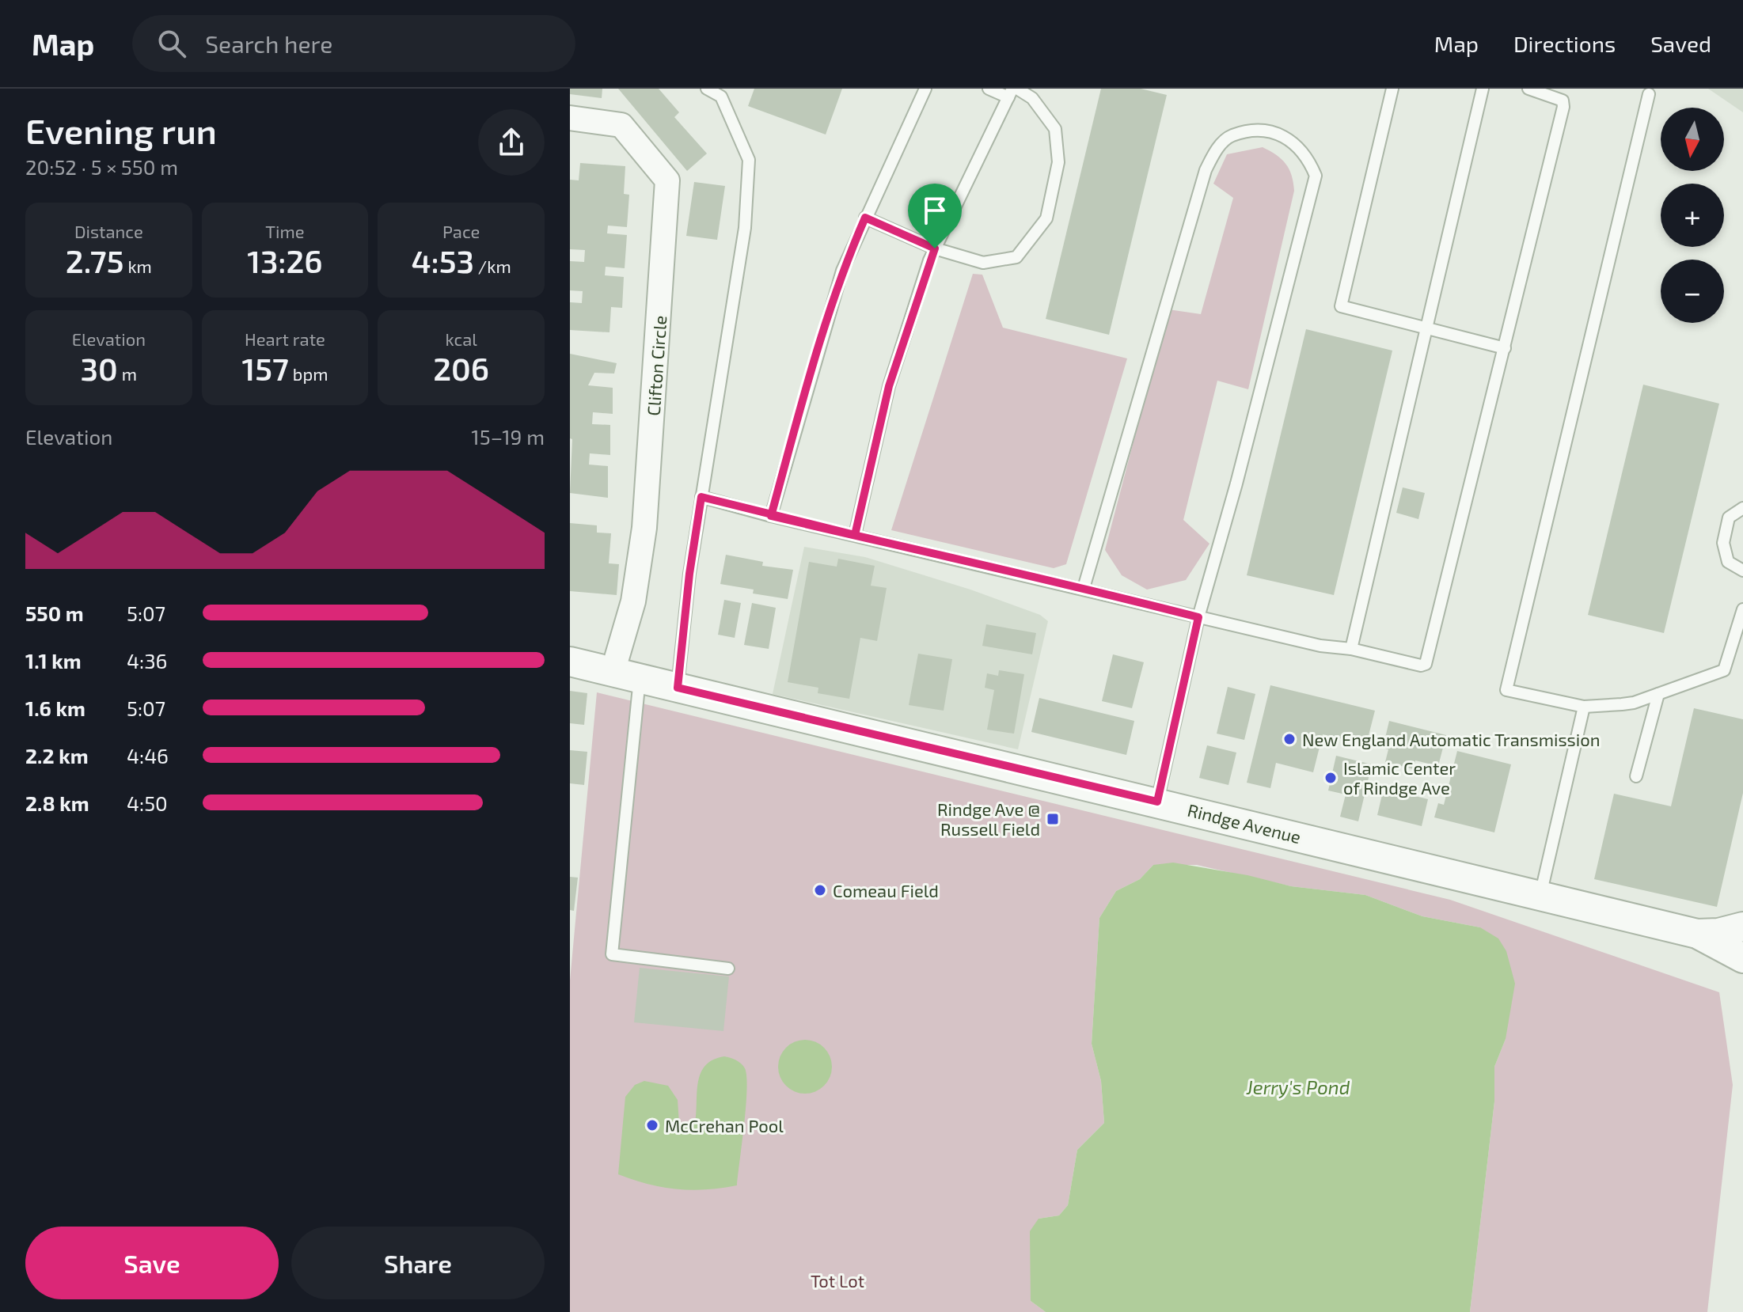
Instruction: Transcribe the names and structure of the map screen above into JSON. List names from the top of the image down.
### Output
{
  "streets": {
    "street": ["Clifton Circle", "Rindge Avenue"]
  },
  "crossings": [
    ["Clifton Circle", "Rindge Avenue"]
  ],
  "water": ["Jerry's Pond"],
  "parks": ["Tot Lot"],
  "places": {
    "other": [
      "New England Automatic Transmission",
      "Islamic Center of Rindge Ave",
      "Comeau Field",
      "McCrehan Pool"
    ],
    "transit": ["Rindge Ave @ Russell Field"]
  },
  "north": "bottom",
  "page": {
    "header": "Map",
    "search": "Search here",
    "nav": ["Map", "Directions", "Saved"],
    "heading": ["Evening run", "20:52 · 5 × 550 m"],
    "map_buttons": ["+", "−"],
    "stats": [
      ["Distance", "2.75 km"],
      ["Time", "13:26"],
      ["Pace", "4:53 /km"],
      ["Elevation", "30 m"],
      ["Heart rate", "157 bpm"],
      ["kcal", "206"]
    ],
    "chart": ["Elevation", "15–19 m"],
    "list": [
      {
        "name": "550 m",
        "note": "5:07"
      },
      {
        "name": "1.1 km",
        "note": "4:36"
      },
      {
        "name": "1.6 km",
        "note": "5:07"
      },
      {
        "name": "2.2 km",
        "note": "4:46"
      },
      {
        "name": "2.8 km",
        "note": "4:50"
      }
    ],
    "buttons": ["Save", "Share"]
  }
}
